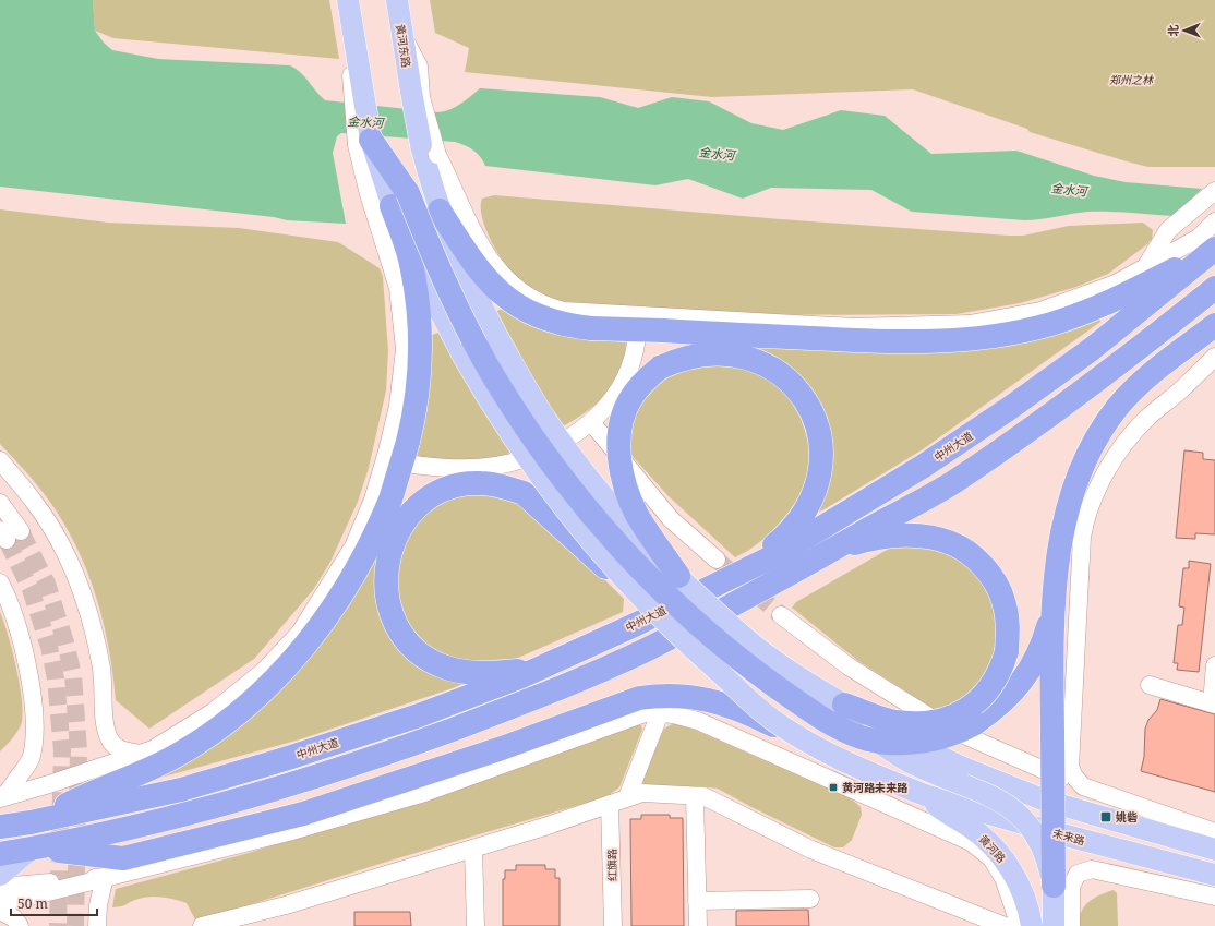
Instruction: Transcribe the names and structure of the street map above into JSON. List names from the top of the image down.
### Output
{
  "streets": {
    "highway": ["中州大道"],
    "main road": ["黄河东路", "未来路", "黄河路"],
    "street": ["红旗路"]
  },
  "crossings": [
    ["未来路", "黄河路"]
  ],
  "water": ["金水河"],
  "parks": ["郑州之林"],
  "places": {
    "transit": ["黄河路未来路", "姚砦"]
  },
  "scale_bar": "50 m",
  "north": "left"
}
